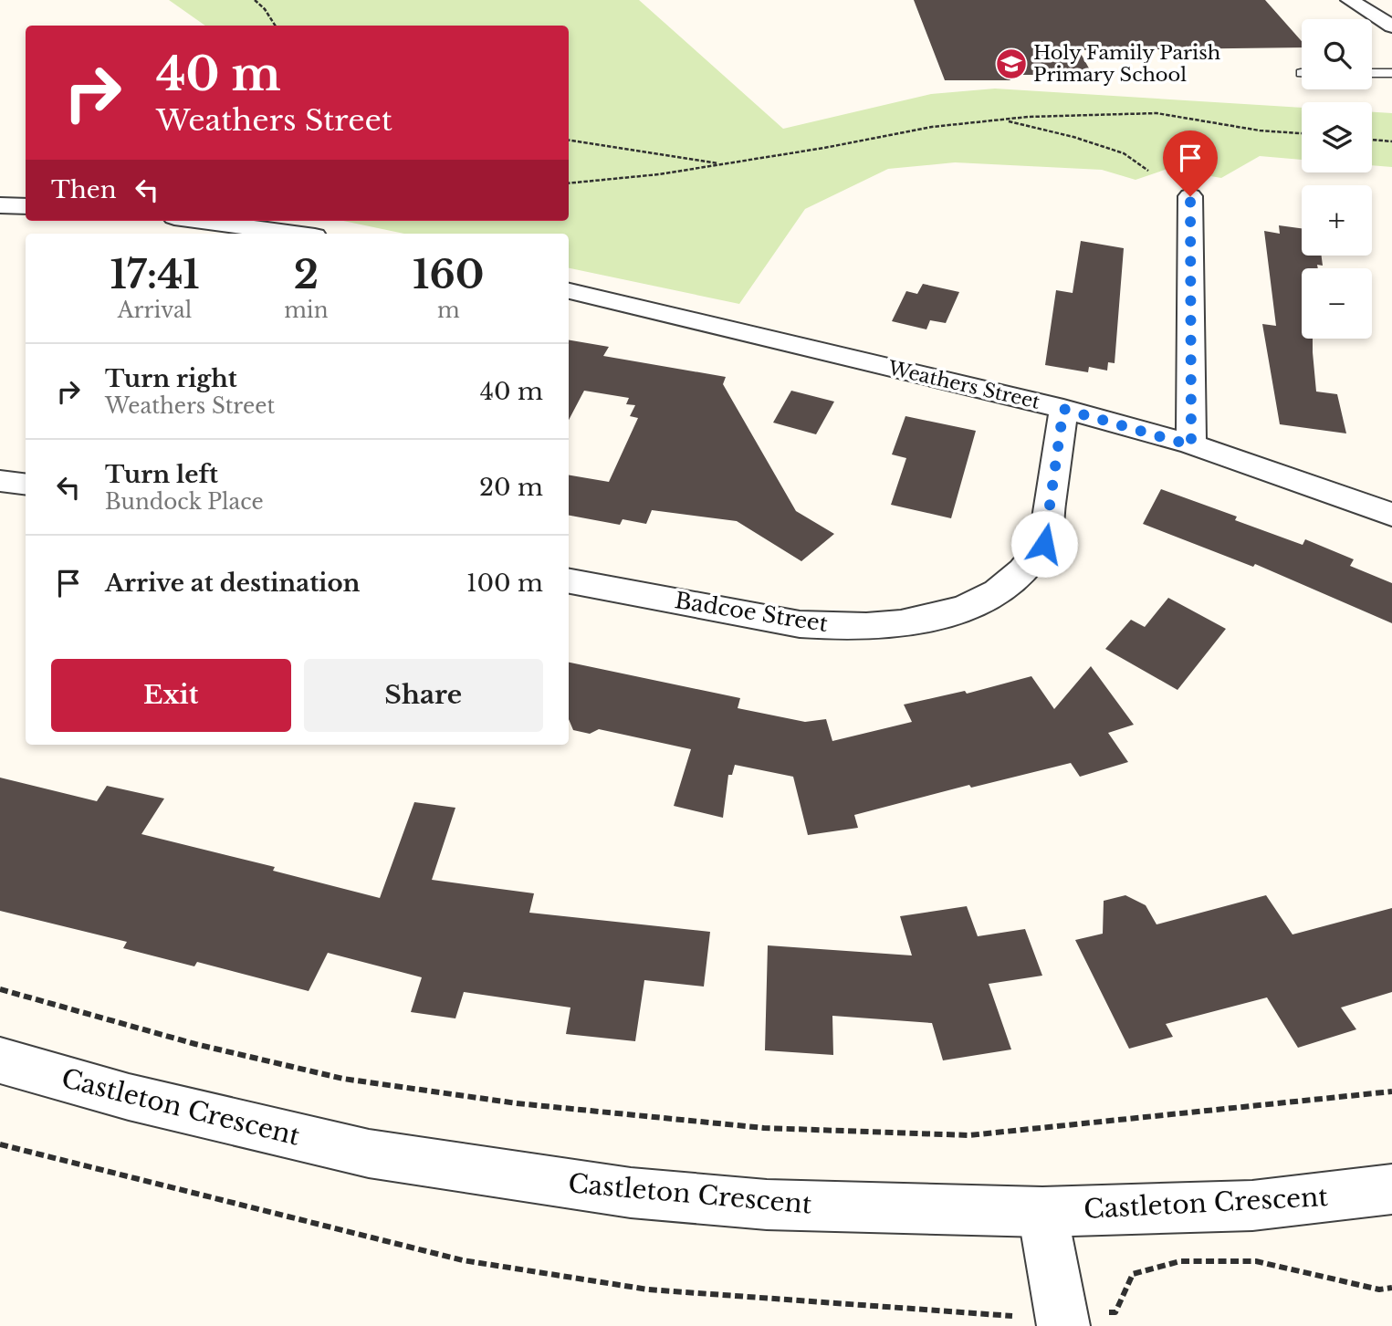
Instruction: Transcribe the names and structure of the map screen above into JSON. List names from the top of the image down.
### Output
{
  "streets": {
    "street": ["Weathers Street", "Badcoe Street", "Castleton Crescent"]
  },
  "crossings": [
    ["Weathers Street", "Badcoe Street"]
  ],
  "places": {
    "school or university": ["Holy Family Parish Primary School"]
  },
  "page": {
    "map_buttons": ["+", "−"],
    "turn": ["40 m", "Weathers Street"],
    "then": "Then",
    "eta": [
      "17:41",
      "Arrival",
      "2",
      "min",
      "160",
      "m"
    ],
    "list": [
      {
        "name": "Turn right",
        "note": "Weathers Street",
        "value": "40 m"
      },
      {
        "name": "Turn left",
        "note": "Bundock Place",
        "value": "20 m"
      },
      {
        "name": "Arrive at destination",
        "value": "100 m"
      }
    ],
    "buttons": ["Exit", "Share"]
  }
}
